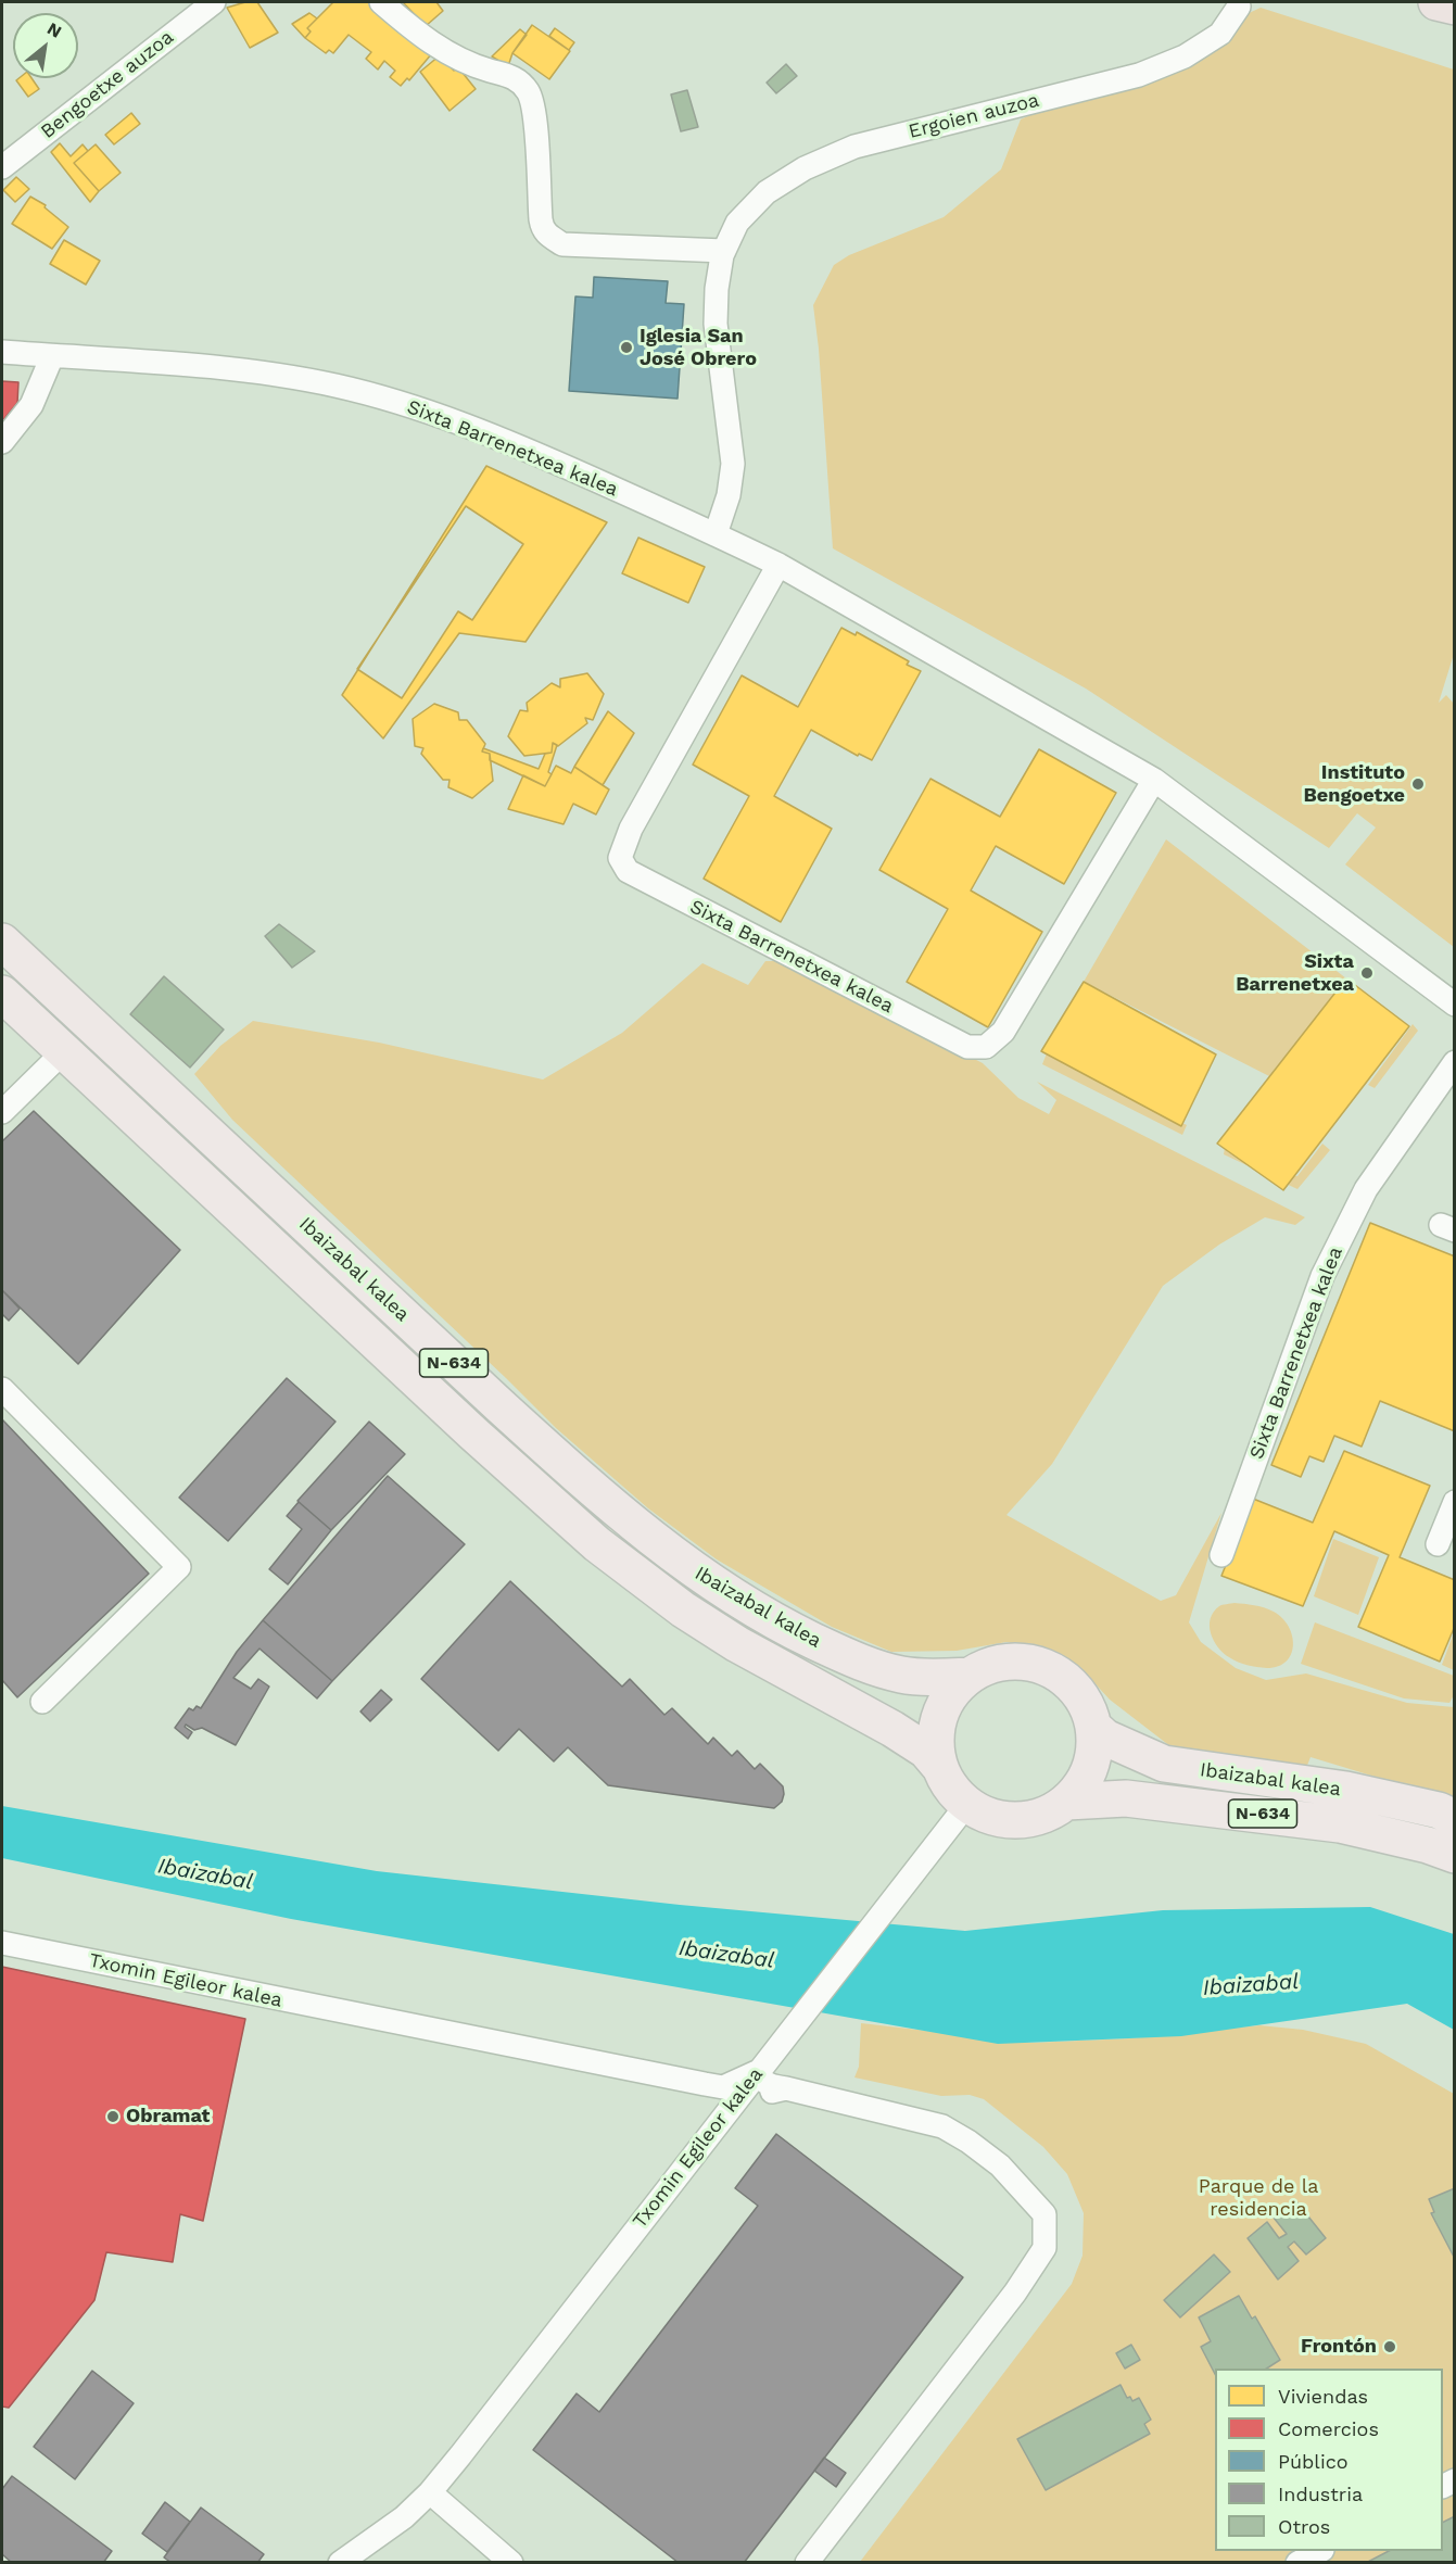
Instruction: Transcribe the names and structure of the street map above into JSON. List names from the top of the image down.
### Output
{
  "streets": {
    "highway": ["Ibaizabal kalea", "N-634"],
    "street": [
      "Bengoetxe auzoa",
      "Ergoien auzoa",
      "Sixta Barrenetxea kalea",
      "Txomin Egileor kalea"
    ]
  },
  "crossings": [
    ["Ergoien auzoa", "Sixta Barrenetxea kalea"],
    ["Ibaizabal kalea", "N-634"],
    ["Ibaizabal kalea", "Txomin Egileor kalea"],
    ["N-634", "Txomin Egileor kalea"]
  ],
  "water": ["Ibaizabal"],
  "parks": ["Parque de la residencia"],
  "places": [
    "Iglesia San José Obrero",
    "Instituto Bengoetxe",
    "Sixta Barrenetxea",
    "Obramat",
    "Frontón"
  ],
  "legend": [
    "Viviendas",
    "Comercios",
    "Público",
    "Industria",
    "Otros"
  ],
  "north": "top right"
}
